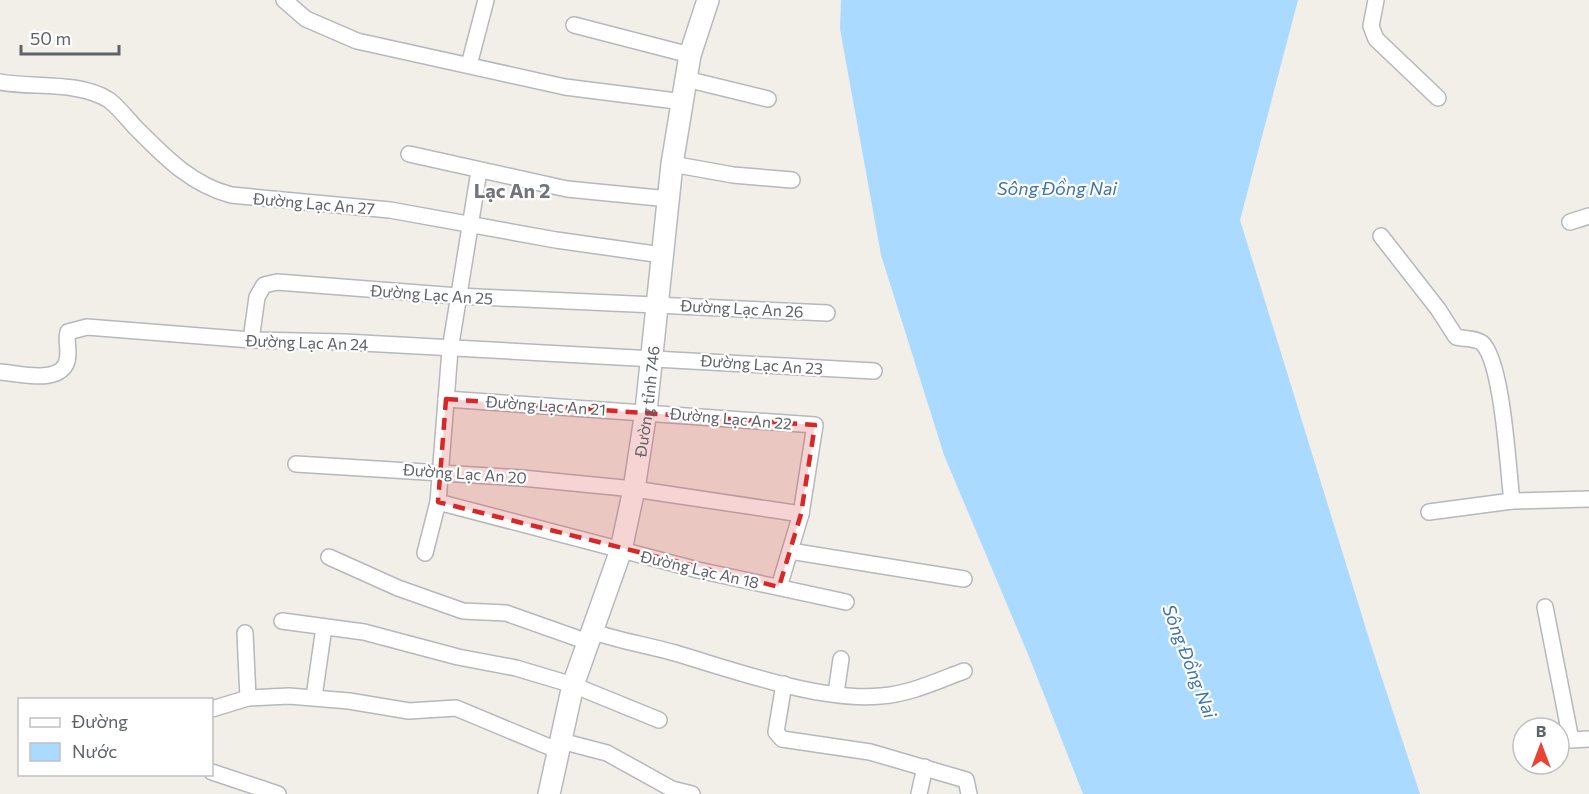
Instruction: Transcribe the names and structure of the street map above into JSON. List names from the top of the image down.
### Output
{
  "streets": {
    "main road": ["Đường tỉnh 746"],
    "street": [
      "Đường Lạc An 27",
      "Đường Lạc An 25",
      "Đường Lạc An 26",
      "Đường Lạc An 24",
      "Đường Lạc An 23",
      "Đường Lạc An 21",
      "Đường Lạc An 22",
      "Đường Lạc An 20",
      "Đường Lạc An 18"
    ]
  },
  "crossings": [
    ["Đường Lạc An 27", "Đường tỉnh 746"],
    ["Đường Lạc An 25", "Đường Lạc An 26"],
    ["Đường Lạc An 25", "Đường Lạc An 24"],
    ["Đường Lạc An 25", "Đường tỉnh 746"],
    ["Đường Lạc An 26", "Đường tỉnh 746"],
    ["Đường Lạc An 24", "Đường Lạc An 23"],
    ["Đường Lạc An 24", "Đường tỉnh 746"],
    ["Đường Lạc An 23", "Đường tỉnh 746"],
    ["Đường tỉnh 746", "Đường Lạc An 21"],
    ["Đường tỉnh 746", "Đường Lạc An 22"],
    ["Đường tỉnh 746", "Đường Lạc An 20"],
    ["Đường tỉnh 746", "Đường Lạc An 18"],
    ["Đường Lạc An 21", "Đường Lạc An 22"],
    ["Đường Lạc An 22", "Đường Lạc An 20"]
  ],
  "districts": ["Lạc An 2"],
  "water": ["Sông Đồng Nai"],
  "legend": ["Đường", "Nước"],
  "scale_bar": "50 m",
  "north": "top"
}
